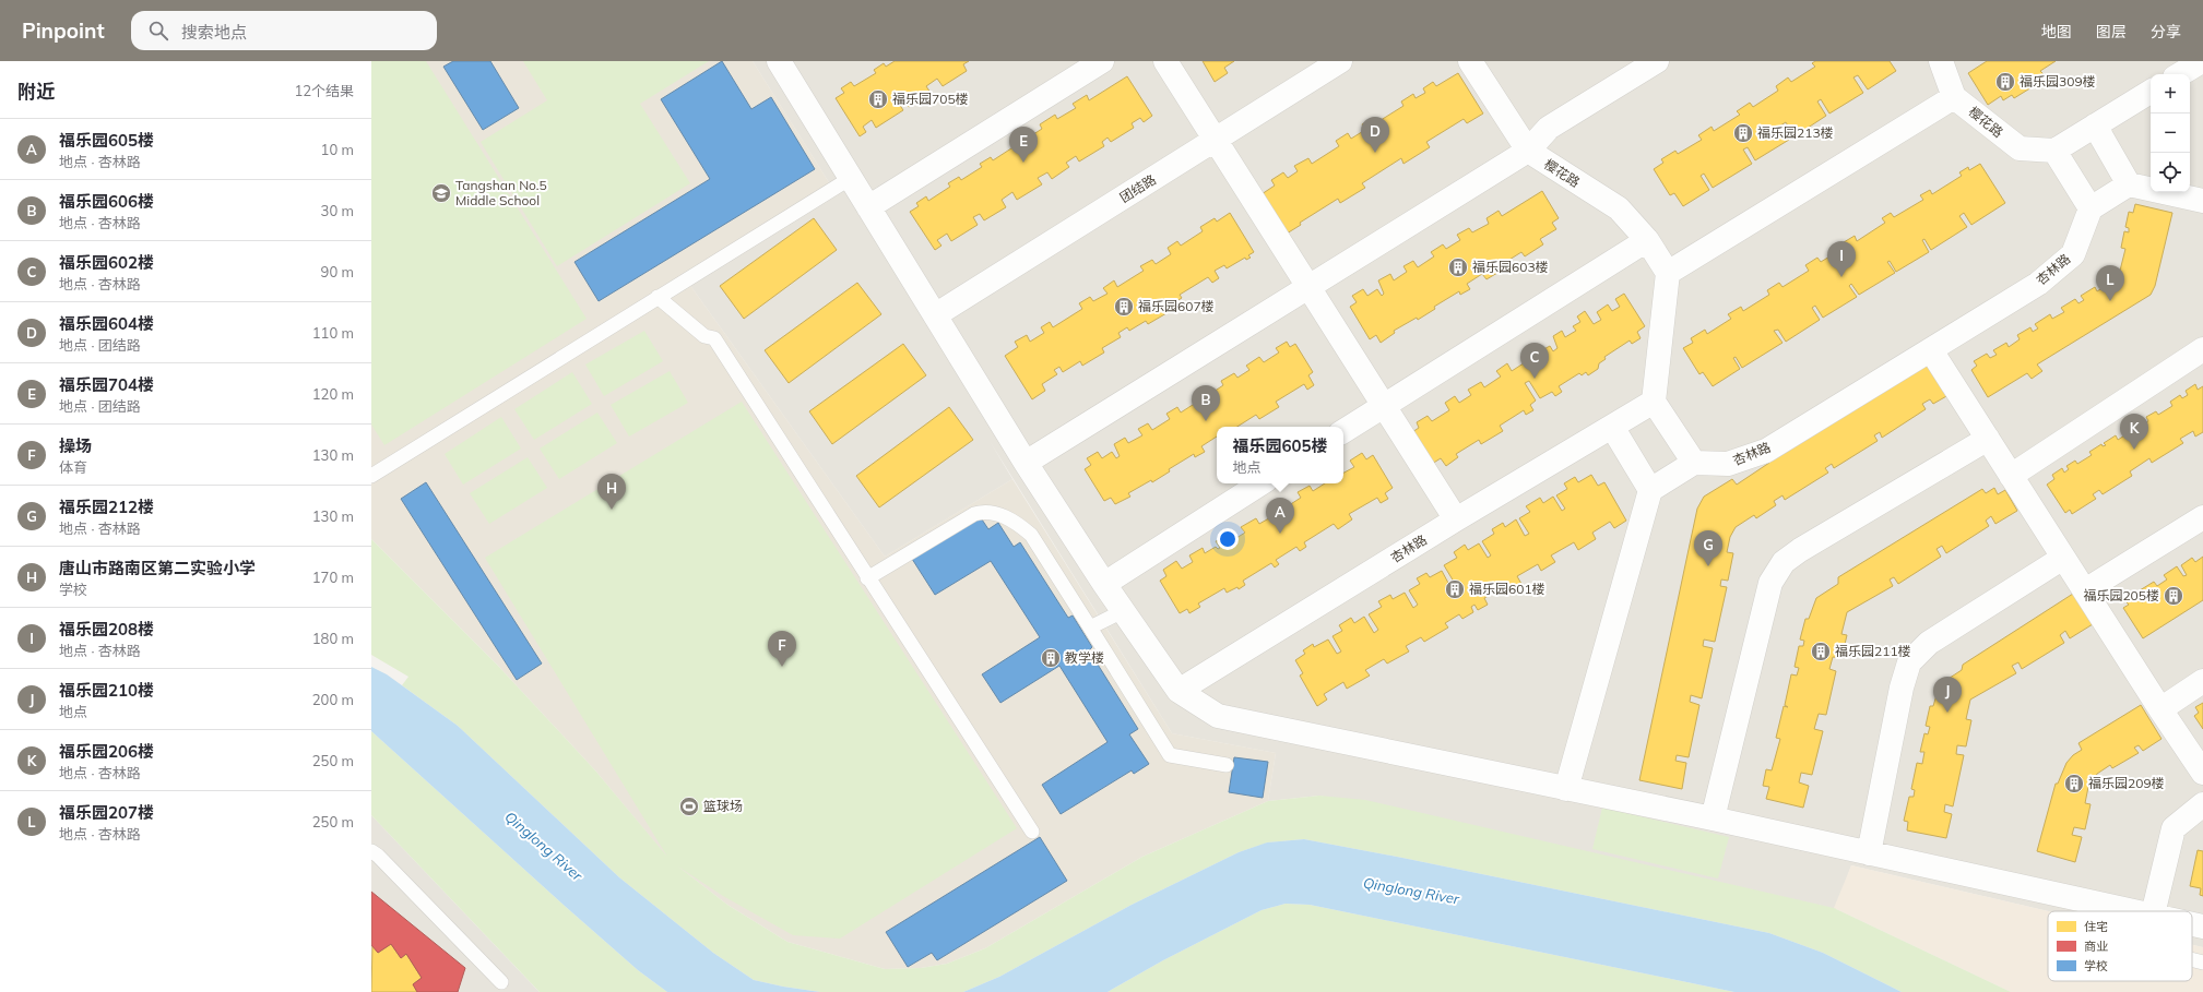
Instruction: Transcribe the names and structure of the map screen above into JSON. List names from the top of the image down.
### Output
{
  "streets": {
    "street": ["樱花路", "团结路", "杏林路"]
  },
  "water": ["Qinglong River"],
  "places": {
    "building": [
      "福乐园309楼",
      "福乐园705楼",
      "福乐园213楼",
      "福乐园603楼",
      "福乐园607楼",
      "福乐园601楼",
      "福乐园205楼",
      "福乐园211楼",
      "教学楼",
      "福乐园209楼"
    ],
    "school or university": ["Tangshan No.5 Middle School"],
    "sports": ["篮球场"]
  },
  "legend": ["住宅", "商业", "学校"],
  "page": {
    "header": "Pinpoint",
    "search": "搜索地点",
    "nav": ["地图", "图层", "分享"],
    "heading": ["附近", "12个结果"],
    "map_buttons": ["+", "−"],
    "pins": [
      "D",
      "E",
      "I",
      "L",
      "C",
      "B",
      "K",
      "H",
      "A",
      "G",
      "F",
      "J"
    ],
    "list": [
      {
        "mark": "A",
        "name": "福乐园605楼",
        "note": "地点 · 杏林路",
        "value": "10 m"
      },
      {
        "mark": "B",
        "name": "福乐园606楼",
        "note": "地点 · 杏林路",
        "value": "30 m"
      },
      {
        "mark": "C",
        "name": "福乐园602楼",
        "note": "地点 · 杏林路",
        "value": "90 m"
      },
      {
        "mark": "D",
        "name": "福乐园604楼",
        "note": "地点 · 团结路",
        "value": "110 m"
      },
      {
        "mark": "E",
        "name": "福乐园704楼",
        "note": "地点 · 团结路",
        "value": "120 m"
      },
      {
        "mark": "F",
        "name": "操场",
        "note": "体育",
        "value": "130 m"
      },
      {
        "mark": "G",
        "name": "福乐园212楼",
        "note": "地点 · 杏林路",
        "value": "130 m"
      },
      {
        "mark": "H",
        "name": "唐山市路南区第二实验小学",
        "note": "学校",
        "value": "170 m"
      },
      {
        "mark": "I",
        "name": "福乐园208楼",
        "note": "地点 · 杏林路",
        "value": "180 m"
      },
      {
        "mark": "J",
        "name": "福乐园210楼",
        "note": "地点",
        "value": "200 m"
      },
      {
        "mark": "K",
        "name": "福乐园206楼",
        "note": "地点 · 杏林路",
        "value": "250 m"
      },
      {
        "mark": "L",
        "name": "福乐园207楼",
        "note": "地点 · 杏林路",
        "value": "250 m"
      }
    ],
    "popup": ["福乐园605楼", "地点"]
  }
}
